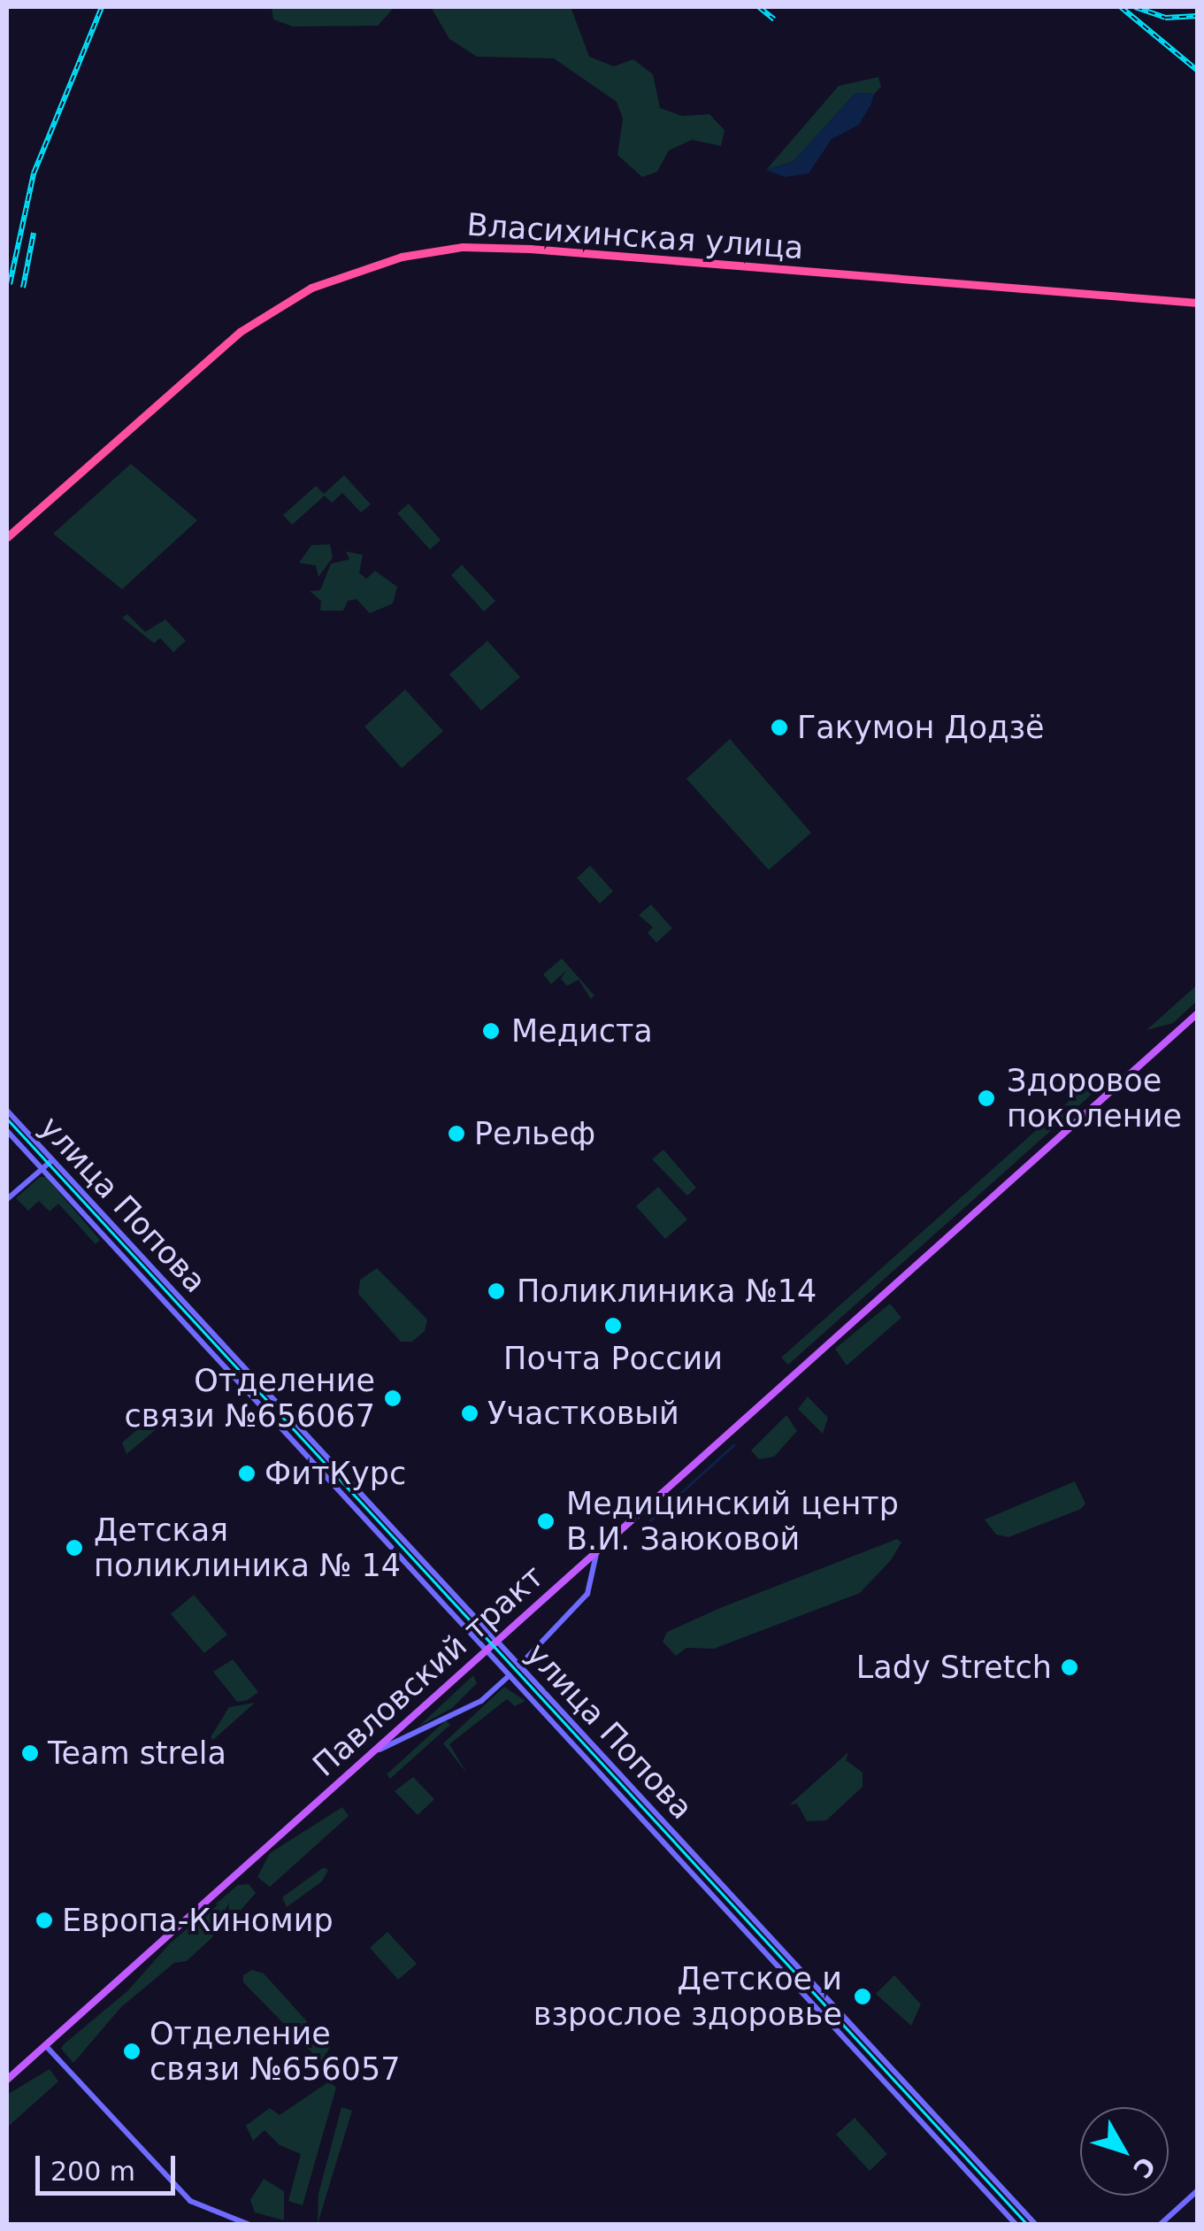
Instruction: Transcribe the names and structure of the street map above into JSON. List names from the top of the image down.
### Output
{
  "streets": {
    "highway": ["Власихинская улица"],
    "main road": ["улица Попова", "Павловский тракт"]
  },
  "crossings": [
    ["улица Попова", "Павловский тракт"]
  ],
  "places": [
    "Гакумон Додзё",
    "Медиста",
    "Здоровое поколение",
    "Рельеф",
    "Поликлиника №14",
    "Почта России",
    "Отделение связи №656067",
    "Участковый",
    "ФитКурс",
    "Медицинский центр В.И. Заюковой",
    "Детская поликлиника № 14",
    "Lady Stretch",
    "Team strela",
    "Европа-Киномир",
    "Детское и взрослое здоровье",
    "Отделение связи №656057"
  ],
  "scale_bar": "200 m",
  "north": "bottom right"
}
